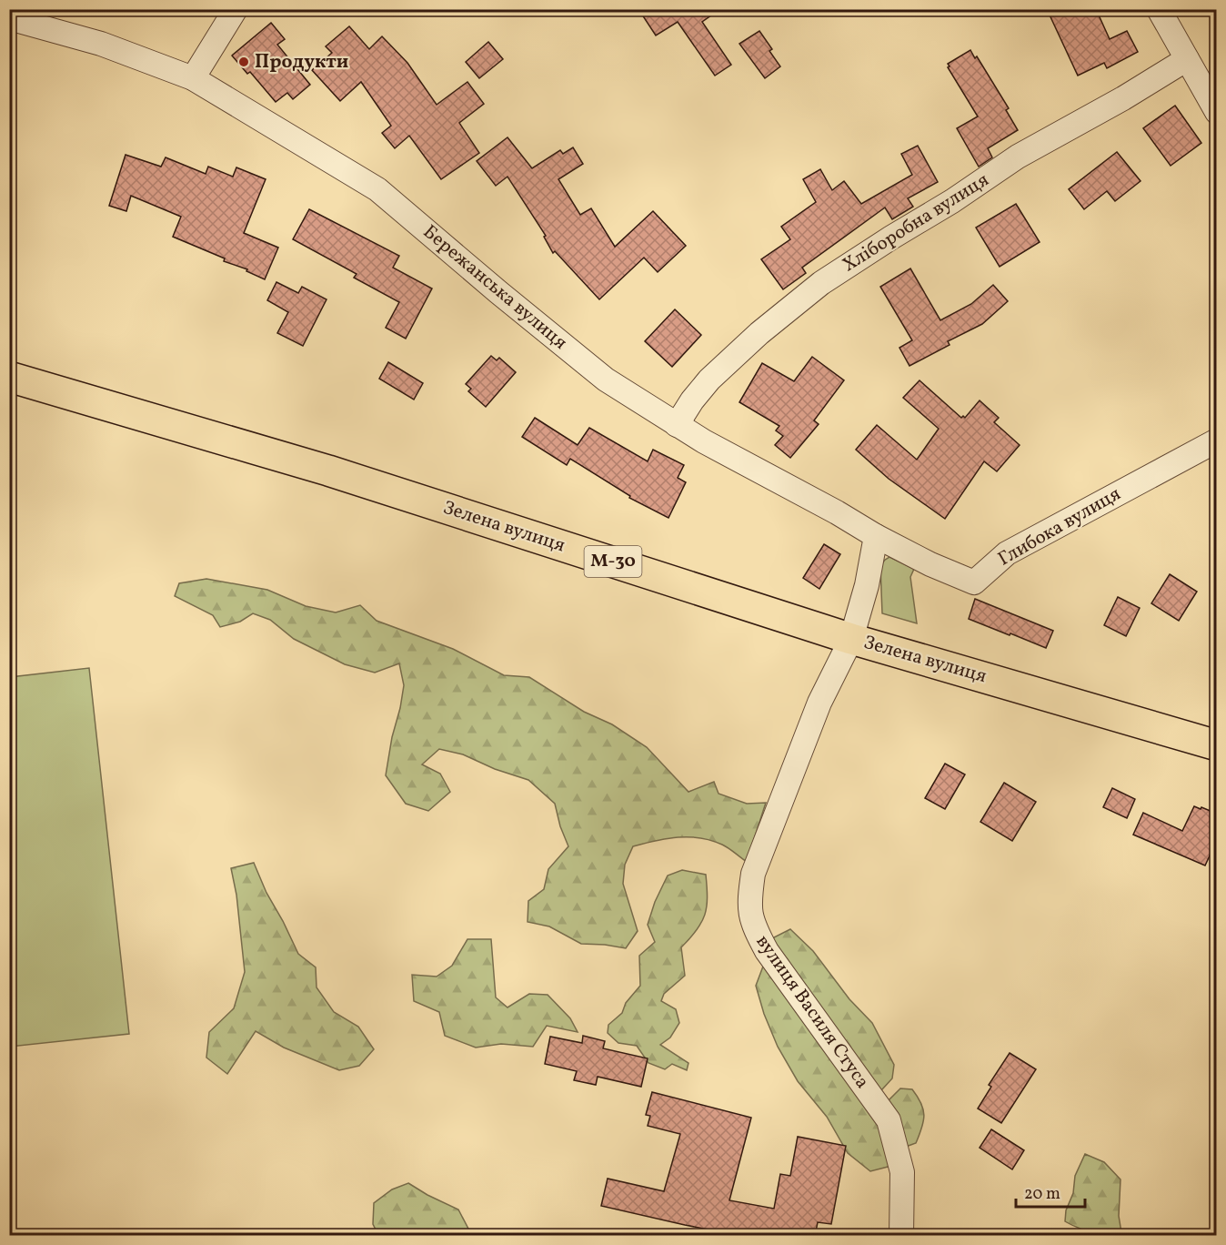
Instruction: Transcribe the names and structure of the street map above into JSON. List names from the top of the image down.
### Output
{
  "streets": {
    "highway": ["Зелена вулиця", "М-30"],
    "street": [
      "Хліборобна вулиця",
      "Бережанська вулиця",
      "Глибока вулиця",
      "вулиця Василя Стуса"
    ]
  },
  "crossings": [
    ["Хліборобна вулиця", "Бережанська вулиця"],
    ["Бережанська вулиця", "Глибока вулиця"],
    ["Зелена вулиця", "вулиця Василя Стуса"]
  ],
  "places": ["Продукти"],
  "scale_bar": "20 m"
}
